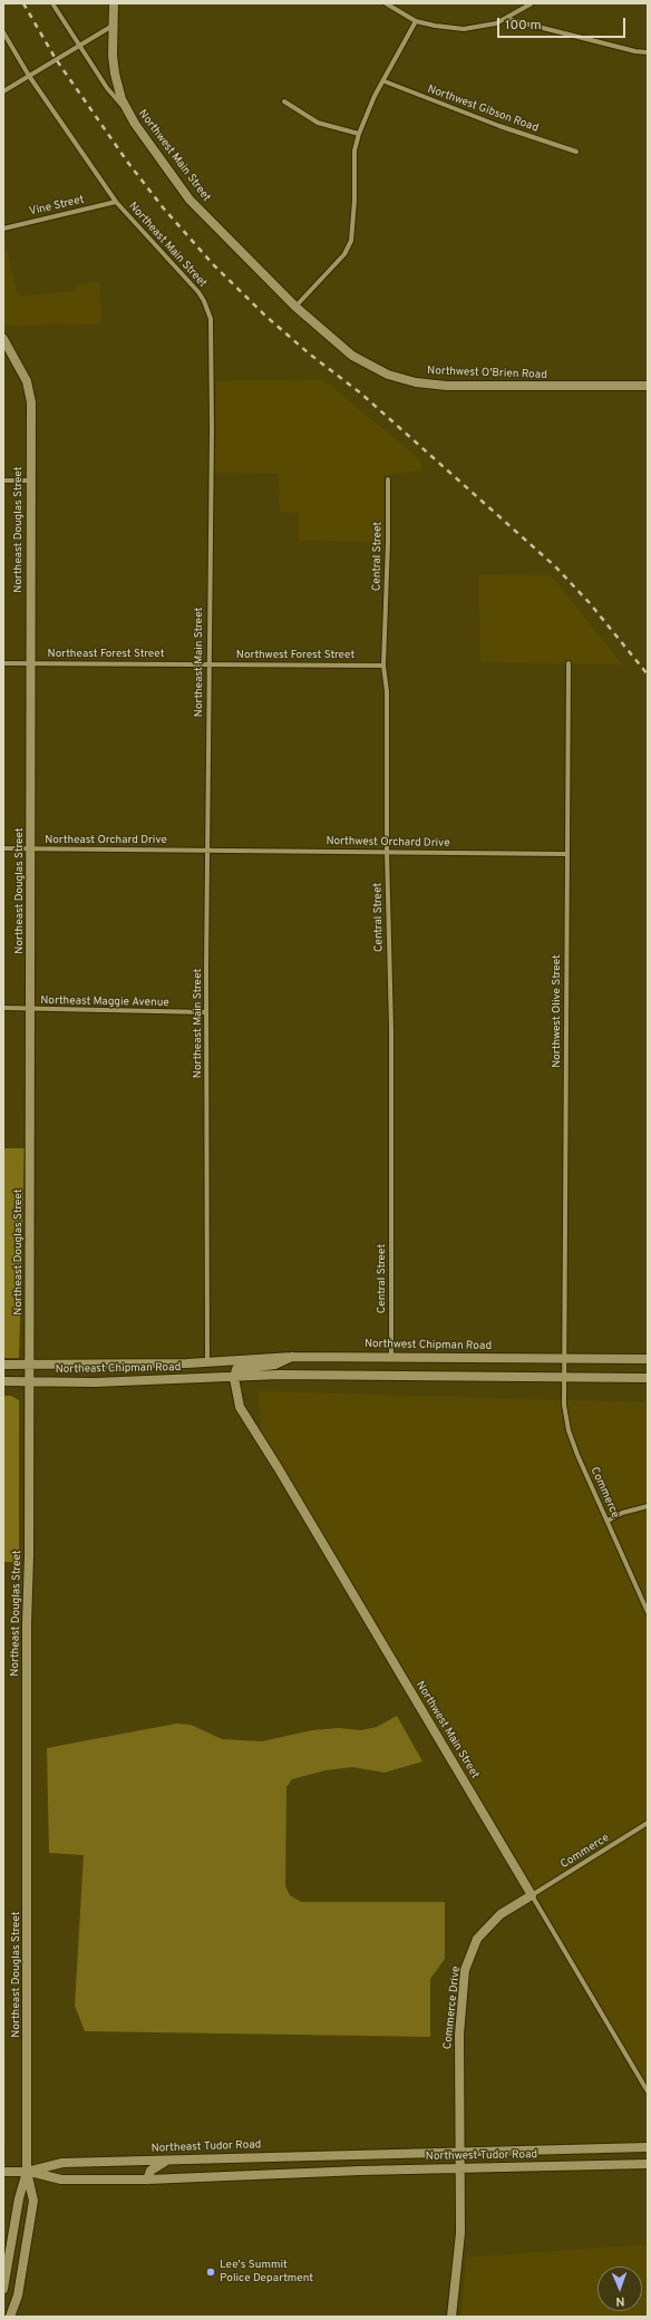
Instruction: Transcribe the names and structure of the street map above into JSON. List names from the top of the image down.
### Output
{
  "streets": {
    "main road": [
      "Northwest Main Street",
      "Northwest O'Brien Road",
      "Northeast Douglas Street",
      "Northwest Chipman Road",
      "Northeast Chipman Road",
      "Commerce Drive",
      "Northeast Tudor Road",
      "Northwest Tudor Road"
    ],
    "street": [
      "Northwest Gibson Road",
      "Vine Street",
      "Northeast Main Street",
      "Central Street",
      "Northeast Forest Street",
      "Northwest Forest Street",
      "Northeast Orchard Drive",
      "Northwest Orchard Drive",
      "Northeast Maggie Avenue",
      "Northwest Olive Street",
      "Commerce"
    ]
  },
  "crossings": [
    ["Northwest Main Street", "Northwest O'Brien Road"],
    ["Northwest Main Street", "Northeast Chipman Road"],
    ["Northwest Main Street", "Commerce"],
    ["Northwest Main Street", "Commerce Drive"],
    ["Vine Street", "Northeast Main Street"],
    ["Northeast Main Street", "Northeast Forest Street"],
    ["Northeast Main Street", "Northwest Forest Street"],
    ["Northeast Main Street", "Northeast Orchard Drive"],
    ["Northeast Main Street", "Northwest Orchard Drive"],
    ["Northeast Main Street", "Northeast Maggie Avenue"],
    ["Northeast Main Street", "Northwest Chipman Road"],
    ["Northeast Main Street", "Northeast Chipman Road"],
    ["Northeast Douglas Street", "Northeast Forest Street"],
    ["Northeast Douglas Street", "Northeast Orchard Drive"],
    ["Northeast Douglas Street", "Northeast Maggie Avenue"],
    ["Northeast Douglas Street", "Northeast Chipman Road"],
    ["Northeast Douglas Street", "Northeast Tudor Road"],
    ["Central Street", "Northwest Forest Street"],
    ["Central Street", "Northwest Orchard Drive"],
    ["Central Street", "Northwest Chipman Road"],
    ["Northeast Forest Street", "Northwest Forest Street"],
    ["Northeast Orchard Drive", "Northwest Orchard Drive"],
    ["Northwest Orchard Drive", "Northwest Olive Street"],
    ["Northwest Olive Street", "Northwest Chipman Road"],
    ["Northwest Olive Street", "Commerce"],
    ["Northwest Chipman Road", "Northeast Chipman Road"],
    ["Commerce", "Commerce Drive"],
    ["Commerce Drive", "Northwest Tudor Road"],
    ["Northeast Tudor Road", "Northwest Tudor Road"]
  ],
  "places": ["Lee's Summit Police Department"],
  "scale_bar": "100 m",
  "north": "bottom"
}
